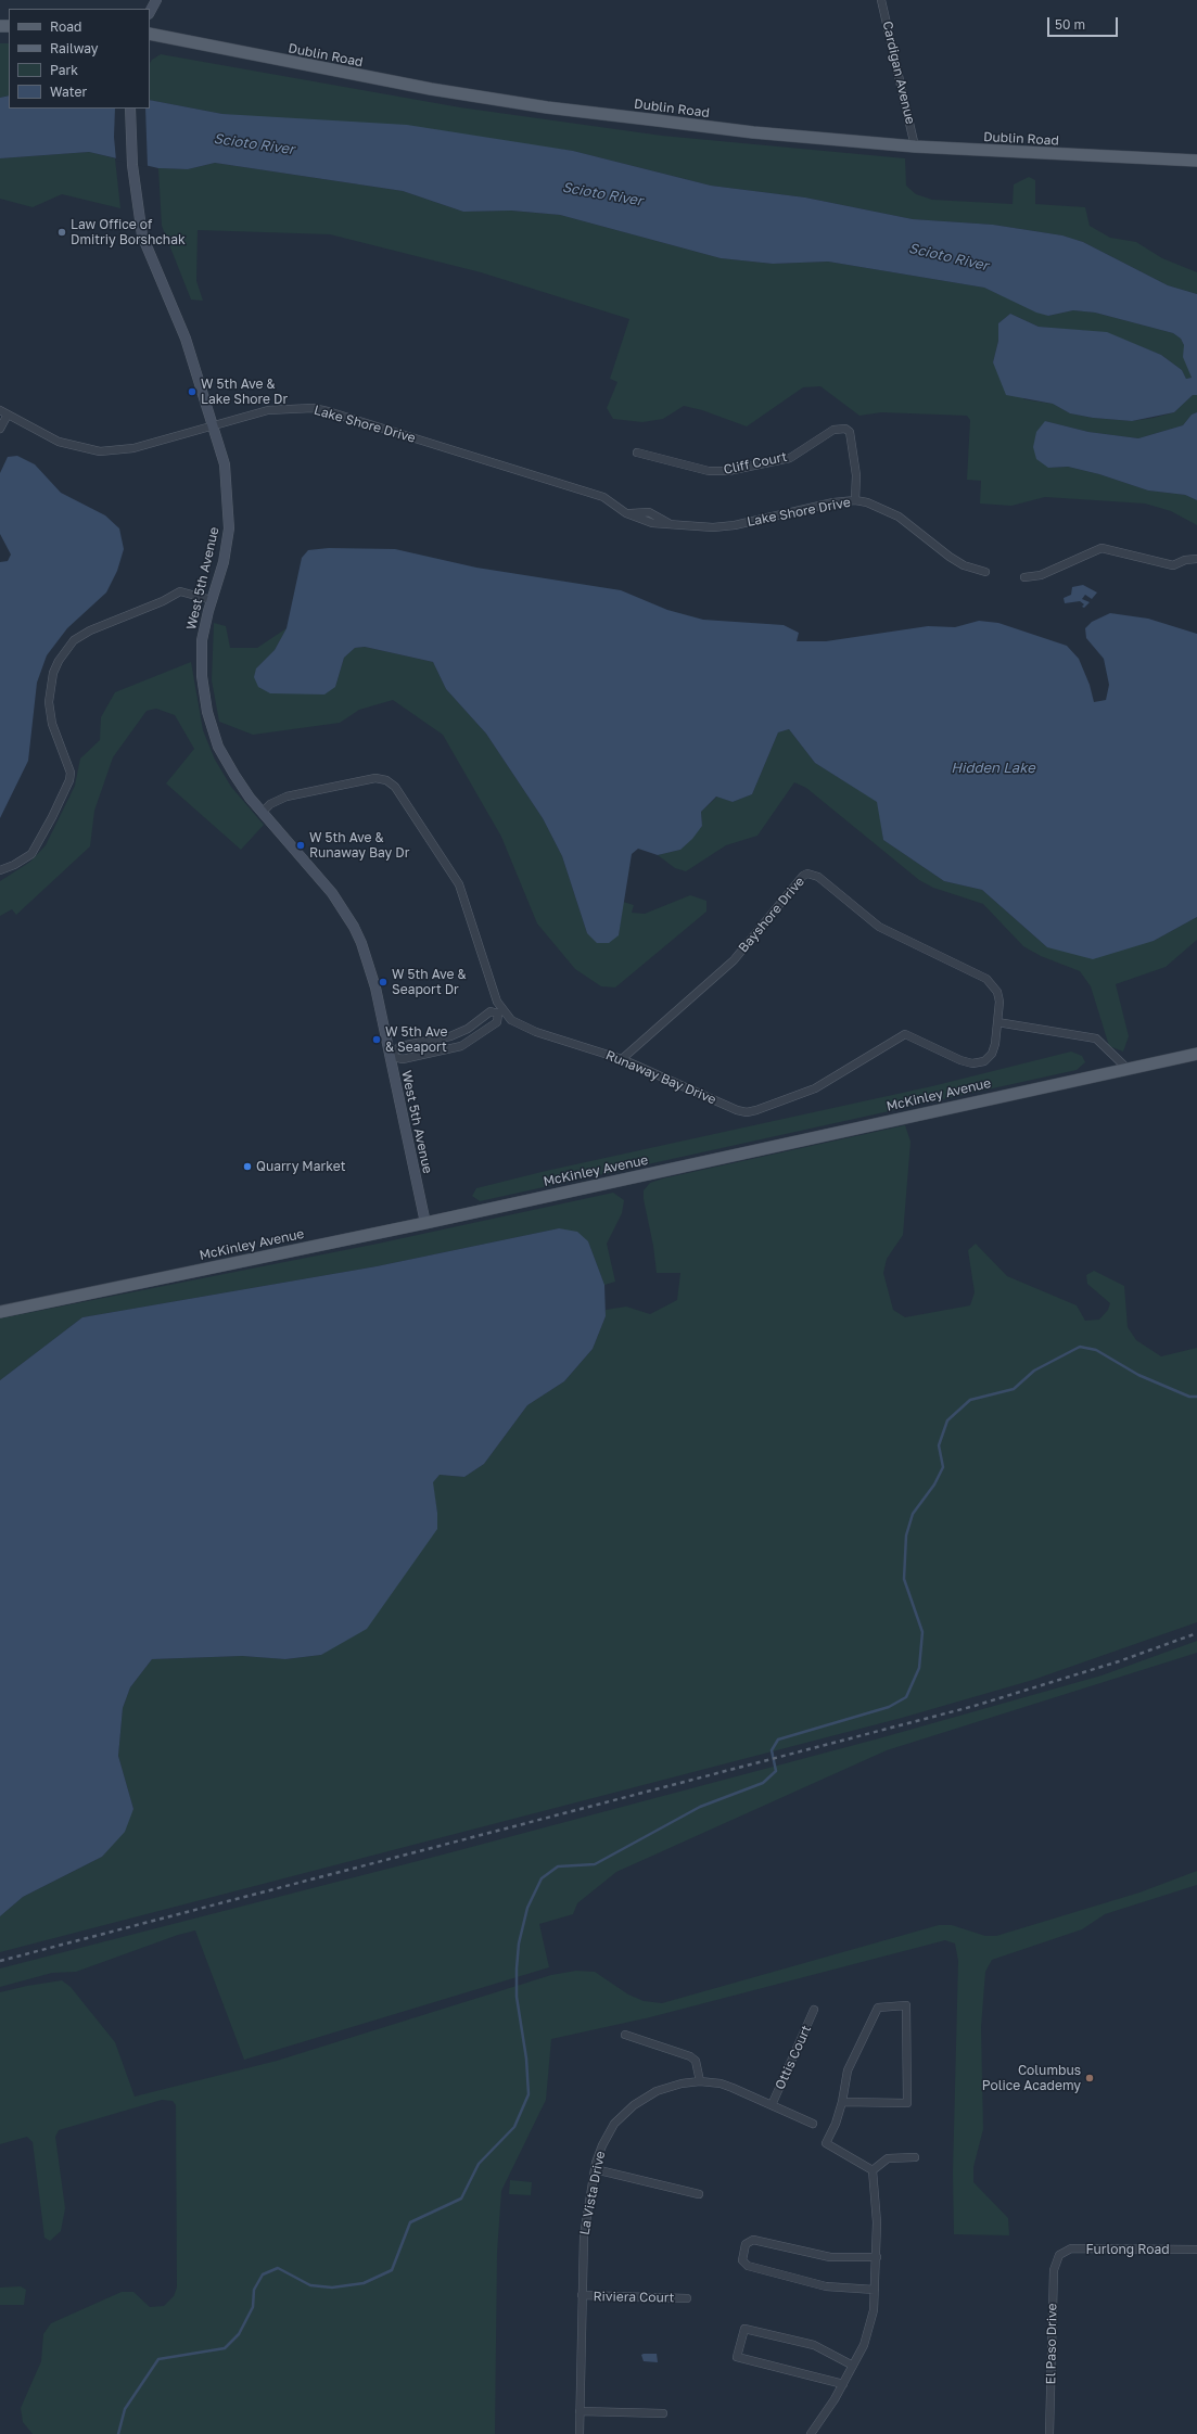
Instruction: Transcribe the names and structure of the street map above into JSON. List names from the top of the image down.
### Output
{
  "streets": {
    "main road": ["Dublin Road", "West 5th Avenue", "McKinley Avenue"],
    "street": [
      "Cardigan Avenue",
      "Lake Shore Drive",
      "Cliff Court",
      "Bayshore Drive",
      "Runaway Bay Drive",
      "Ottis Court",
      "La Vista Drive",
      "Furlong Road",
      "Riviera Court",
      "El Paso Drive"
    ]
  },
  "crossings": [
    ["Dublin Road", "Cardigan Avenue"],
    ["Lake Shore Drive", "Cliff Court"],
    ["Lake Shore Drive", "West 5th Avenue"],
    ["West 5th Avenue", "Runaway Bay Drive"],
    ["West 5th Avenue", "McKinley Avenue"],
    ["Bayshore Drive", "Runaway Bay Drive"],
    ["Ottis Court", "La Vista Drive"],
    ["La Vista Drive", "Riviera Court"],
    ["Furlong Road", "El Paso Drive"]
  ],
  "water": ["Scioto River", "Hidden Lake"],
  "places": [
    "Law Office of Dmitriy Borshchak",
    "W 5th Ave & Lake Shore Dr",
    "W 5th Ave & Runaway Bay Dr",
    "W 5th Ave & Seaport Dr",
    "W 5th Ave & Seaport",
    "Quarry Market",
    "Columbus Police Academy"
  ],
  "legend": [
    "Road",
    "Railway",
    "Park",
    "Water"
  ],
  "scale_bar": "50 m"
}
